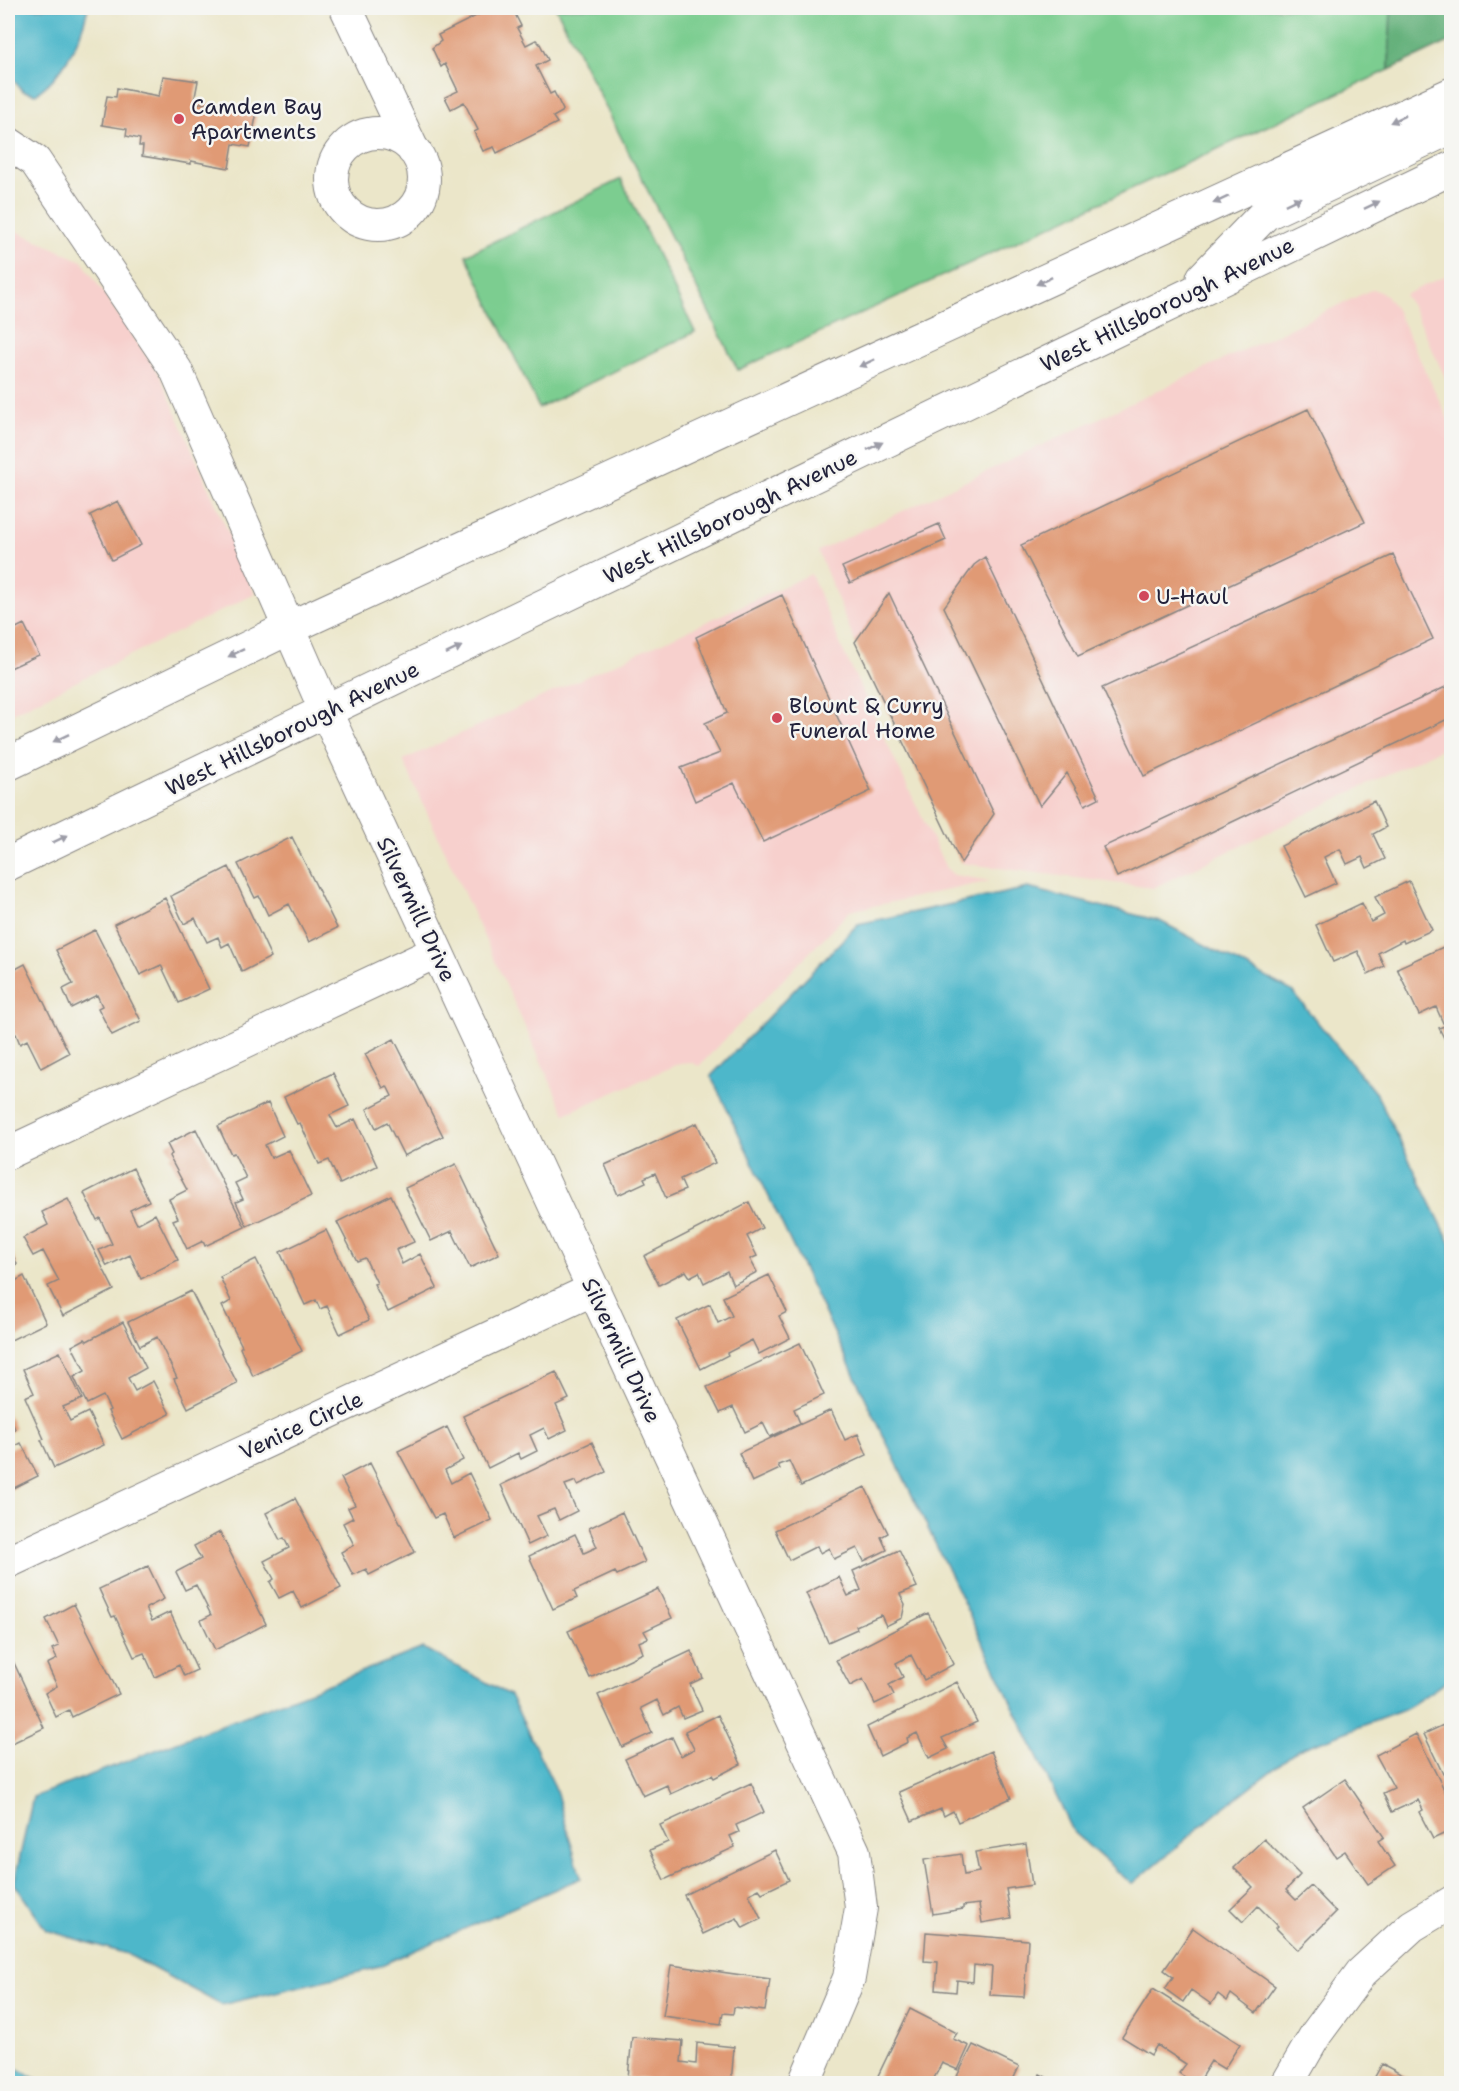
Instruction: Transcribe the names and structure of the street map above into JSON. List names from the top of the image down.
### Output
{
  "streets": {
    "main road": ["West Hillsborough Avenue"],
    "street": ["Silvermill Drive", "Venice Circle"]
  },
  "crossings": [
    ["West Hillsborough Avenue", "Silvermill Drive"],
    ["Silvermill Drive", "Venice Circle"]
  ],
  "places": ["Camden Bay Apartments", "U-Haul", "Blount & Curry Funeral Home"]
}
